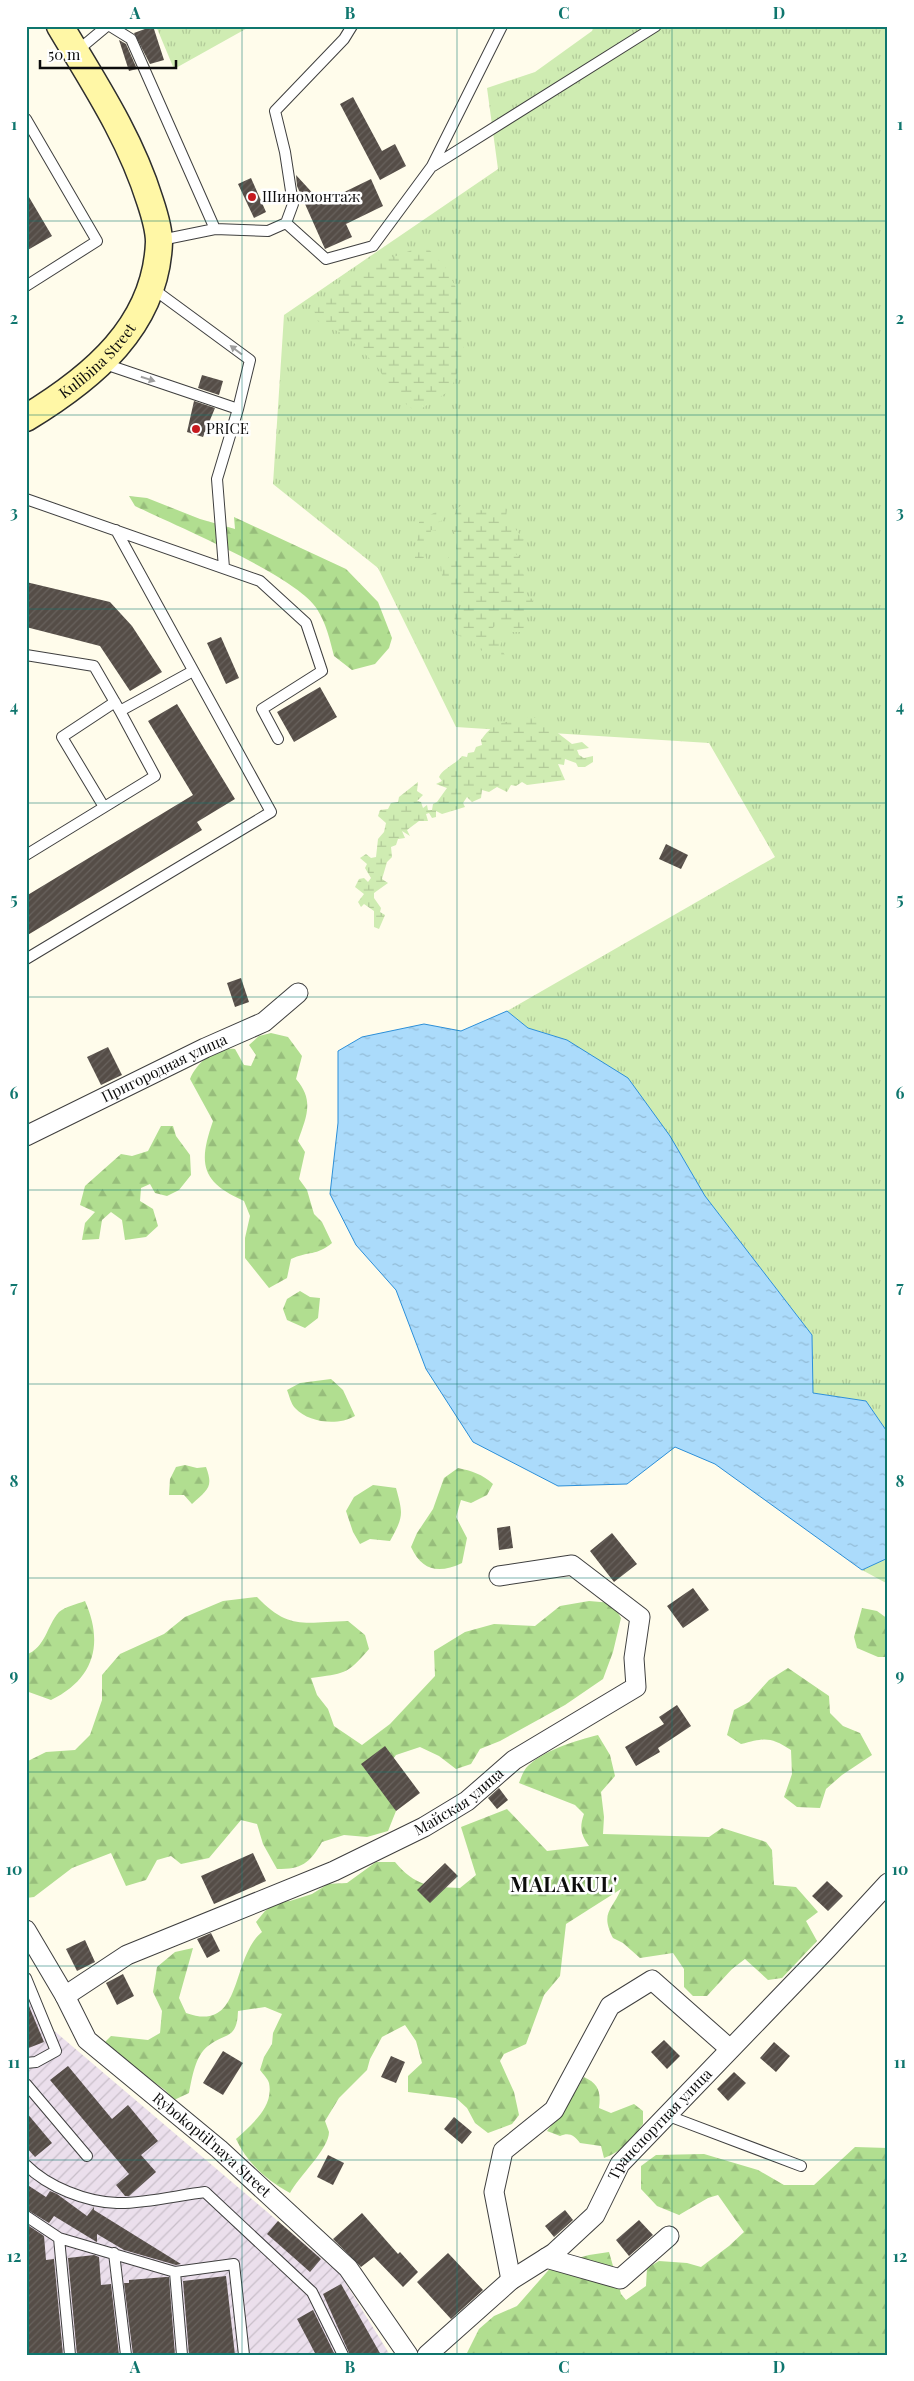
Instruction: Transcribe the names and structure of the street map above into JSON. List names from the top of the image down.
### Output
{
  "streets": {
    "main road": ["Kulibina Street"],
    "street": [
      "Пригородная улица",
      "Майская улица",
      "Транспортная улица",
      "Rybokoptil'naya Street"
    ]
  },
  "crossings": [
    ["Майская улица", "Rybokoptil'naya Street"]
  ],
  "districts": ["MALAKUL'"],
  "places": ["Шиномонтаж", "PRICE"],
  "scale_bar": "50 m",
  "grid": {
    "columns": [
      "A",
      "B",
      "C",
      "D"
    ],
    "rows": [
      "1",
      "2",
      "3",
      "4",
      "5",
      "6",
      "7",
      "8",
      "9",
      "10",
      "11",
      "12"
    ]
  }
}
